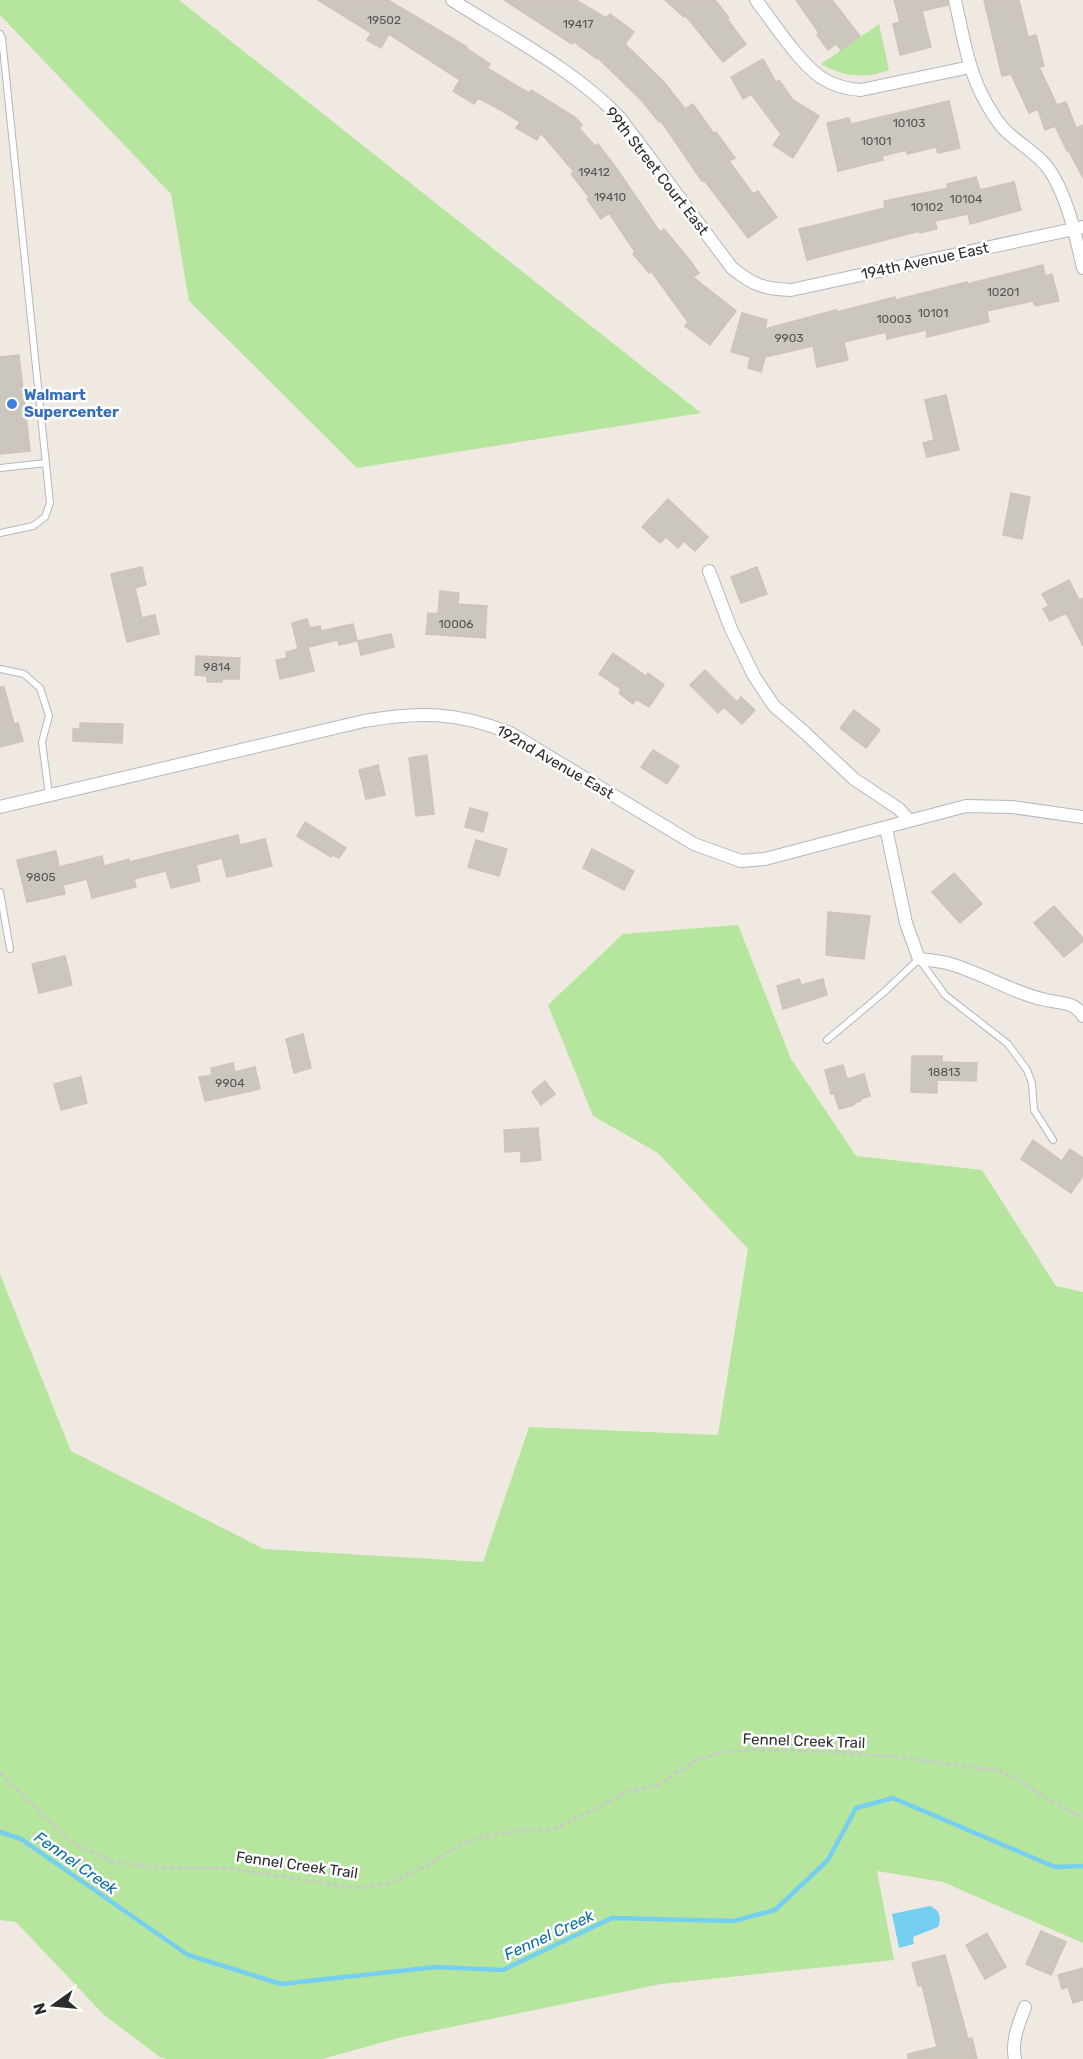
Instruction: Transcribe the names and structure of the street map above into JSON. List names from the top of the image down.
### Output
{
  "streets": {
    "street": ["99th Street Court East", "194th Avenue East", "192nd Avenue East"],
    "path": ["Fennel Creek Trail"]
  },
  "crossings": [
    ["99th Street Court East", "194th Avenue East"]
  ],
  "water": ["Fennel Creek"],
  "places": ["Walmart Supercenter"],
  "house_numbers": [
    "19502",
    "19417",
    "10103",
    "10101",
    "19412",
    "19410",
    "10104",
    "10102",
    "10201",
    "10101",
    "10003",
    "9903",
    "10006",
    "9814",
    "9805",
    "18813",
    "9904"
  ],
  "north": "left"
}
